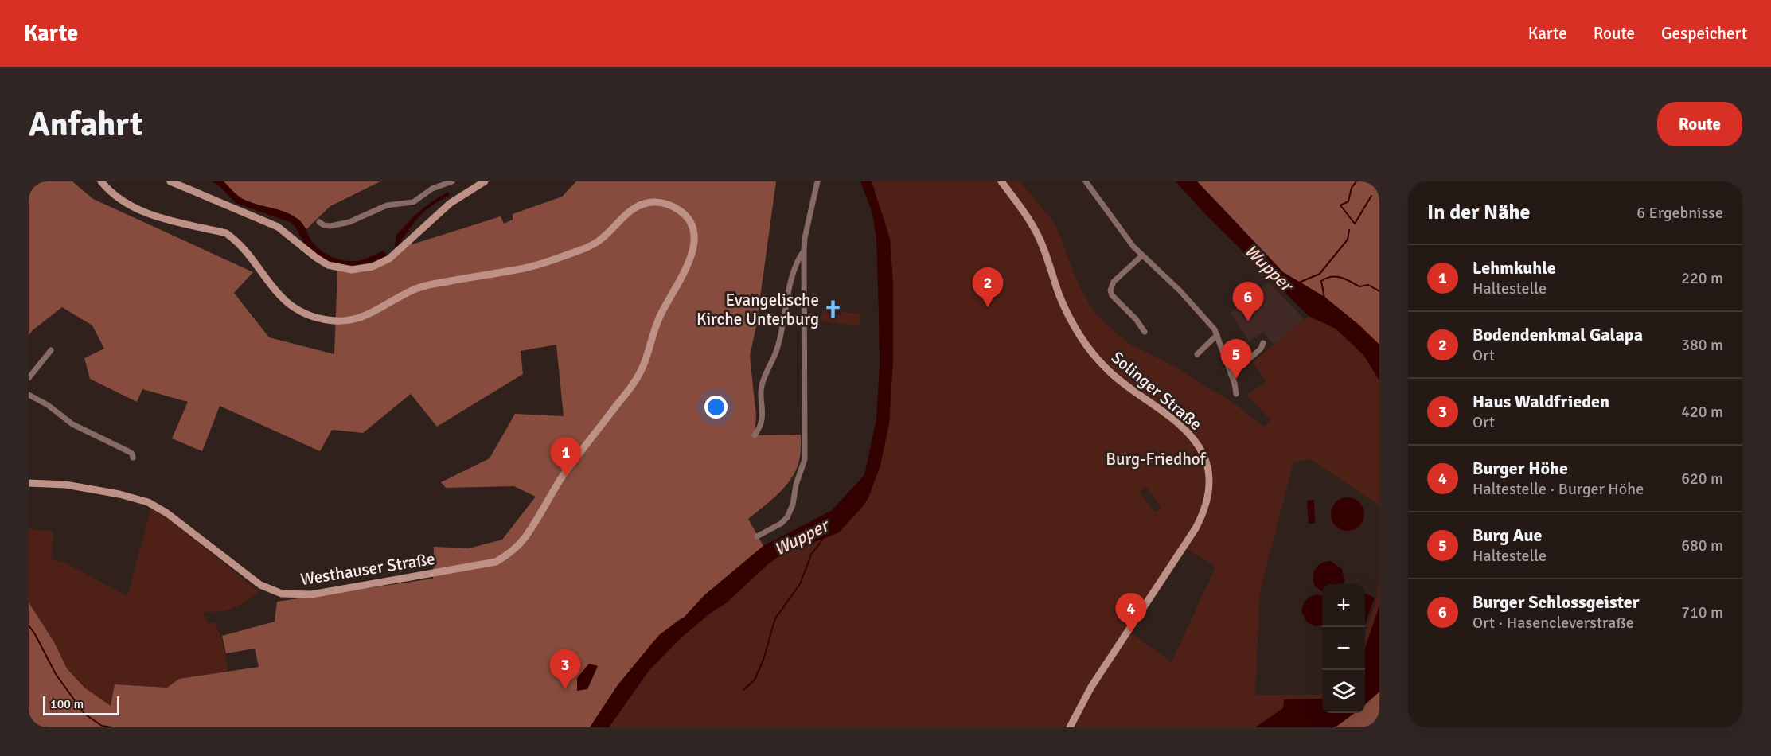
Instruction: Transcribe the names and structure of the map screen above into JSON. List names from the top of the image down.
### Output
{
  "streets": {
    "main road": ["Solinger Straße", "Westhauser Straße"]
  },
  "water": ["Wupper"],
  "parks": ["Burg-Friedhof"],
  "places": {
    "church": ["Evangelische Kirche Unterburg"]
  },
  "scale_bar": "100 m",
  "page": {
    "header": "Karte",
    "nav": ["Karte", "Route", "Gespeichert"],
    "buttons": "Route",
    "title": "Anfahrt",
    "heading": ["In der Nähe", "6 Ergebnisse"],
    "list": [
      {
        "mark": "1",
        "name": "Lehmkuhle",
        "note": "Haltestelle",
        "value": "220 m"
      },
      {
        "mark": "2",
        "name": "Bodendenkmal Galapa",
        "note": "Ort",
        "value": "380 m"
      },
      {
        "mark": "3",
        "name": "Haus Waldfrieden",
        "note": "Ort",
        "value": "420 m"
      },
      {
        "mark": "4",
        "name": "Burger Höhe",
        "note": "Haltestelle · Burger Höhe",
        "value": "620 m"
      },
      {
        "mark": "5",
        "name": "Burg Aue",
        "note": "Haltestelle",
        "value": "680 m"
      },
      {
        "mark": "6",
        "name": "Burger Schlossgeister",
        "note": "Ort · Hasencleverstraße",
        "value": "710 m"
      }
    ],
    "pins": [
      "2",
      "6",
      "5",
      "1",
      "4",
      "3"
    ],
    "map_buttons": ["+", "−"],
    "scale": "100 m"
  }
}
